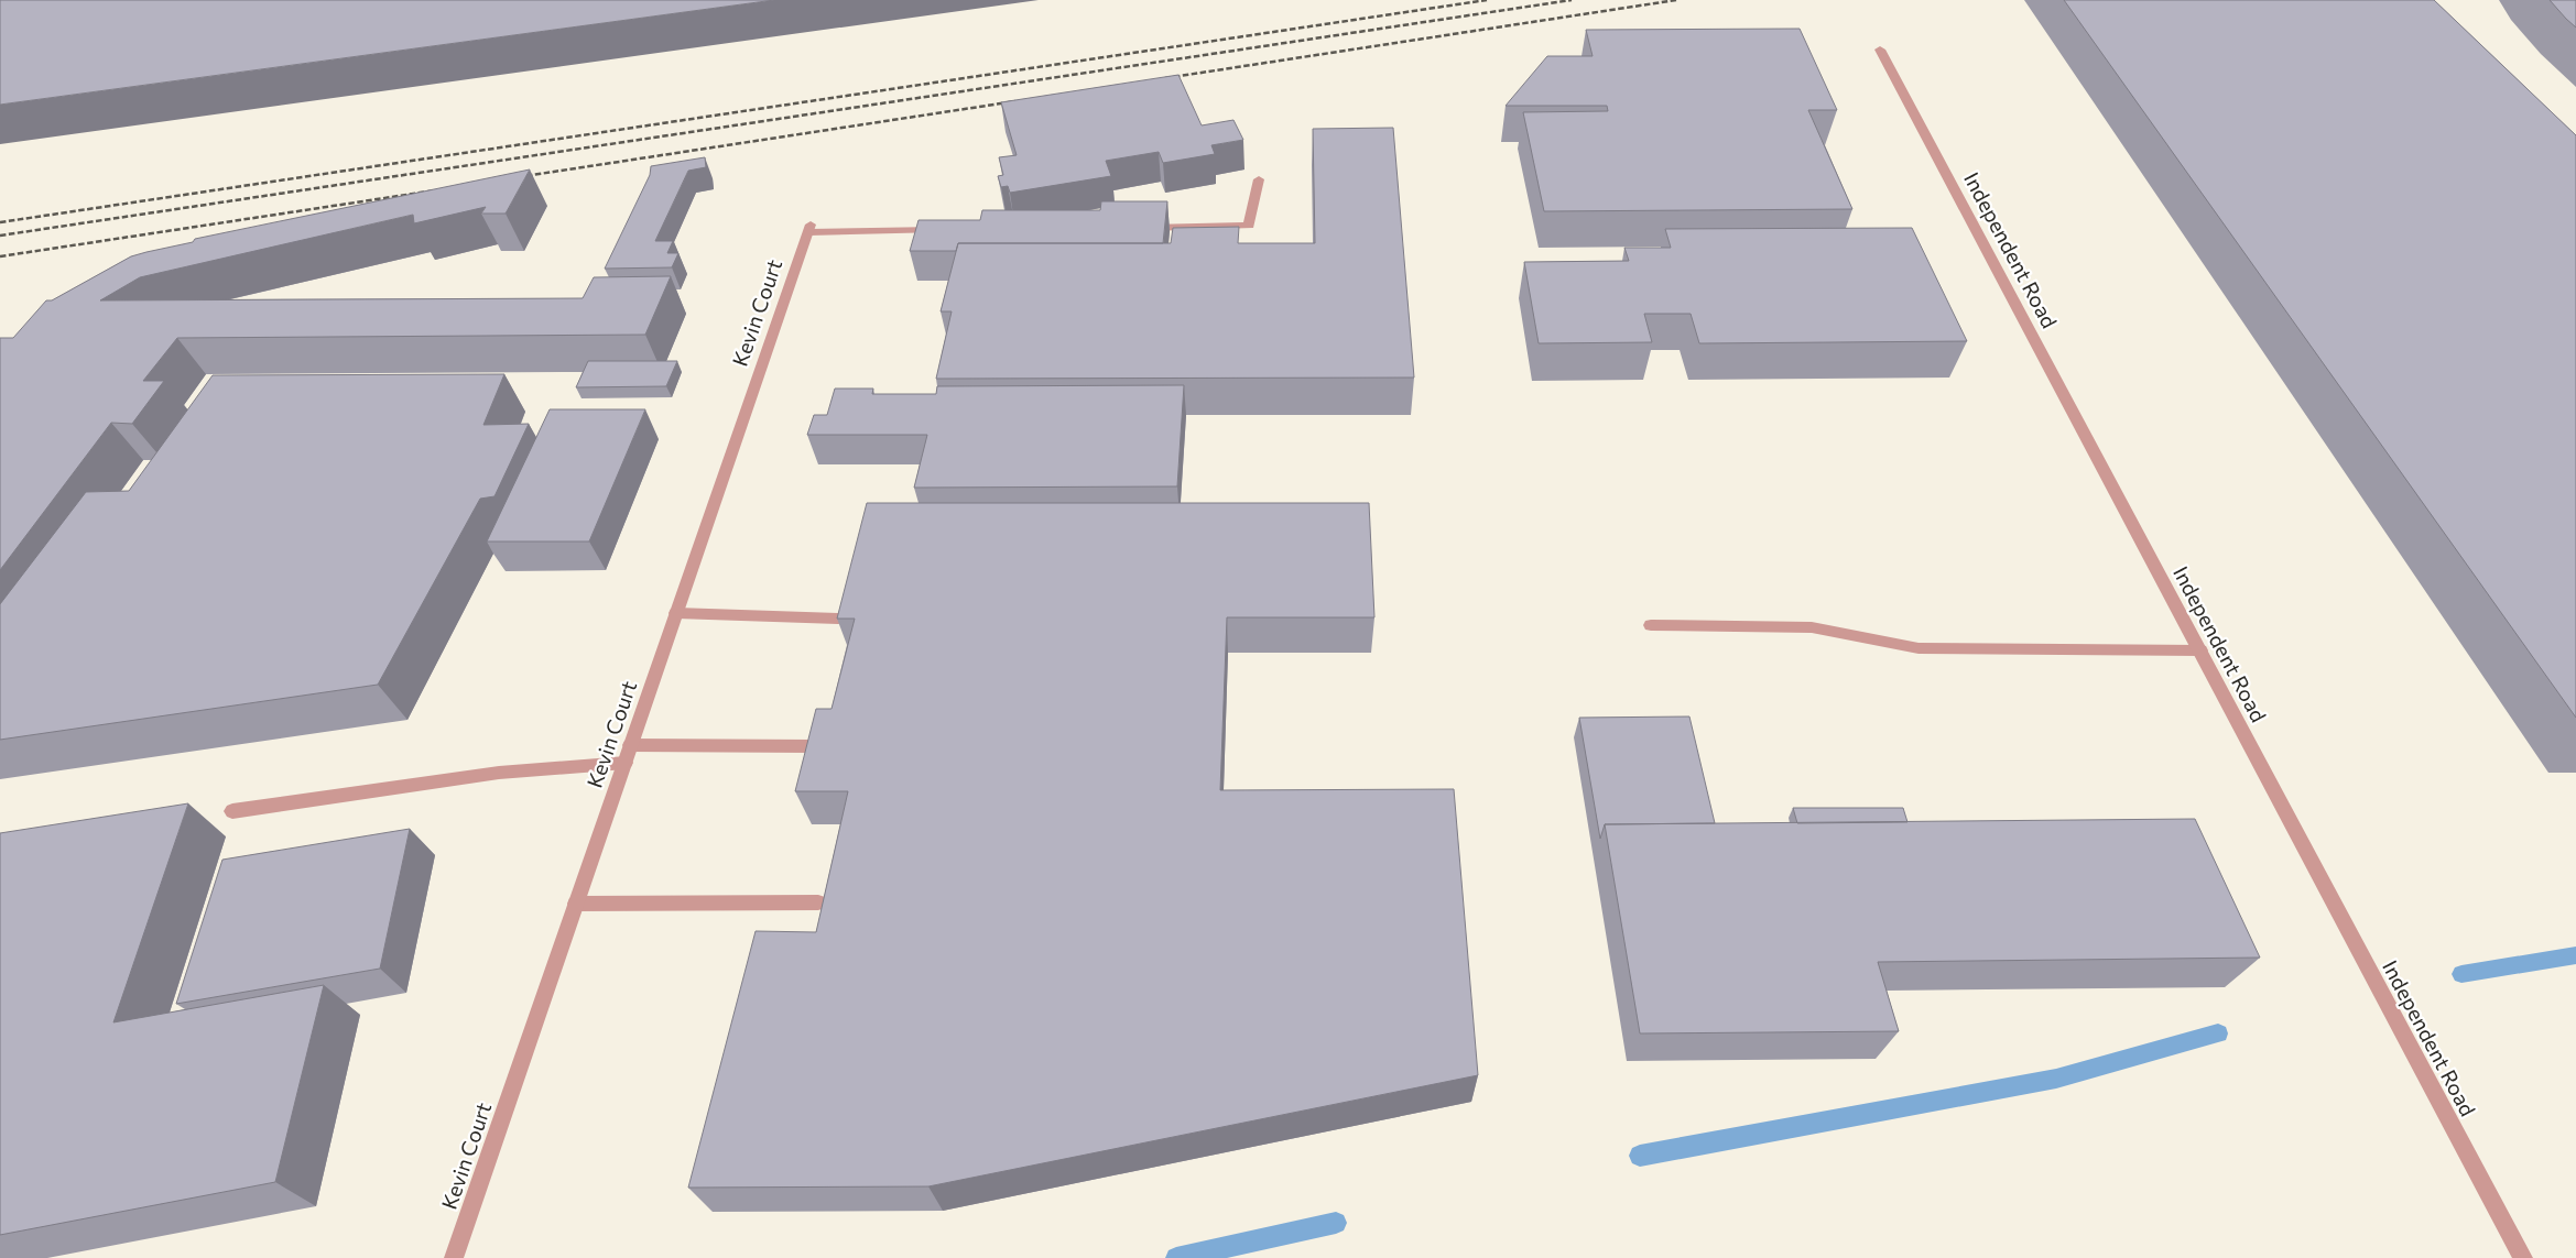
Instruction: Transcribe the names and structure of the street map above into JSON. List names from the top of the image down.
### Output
{
  "streets": {
    "street": ["Independent Road", "Kevin Court"]
  }
}
